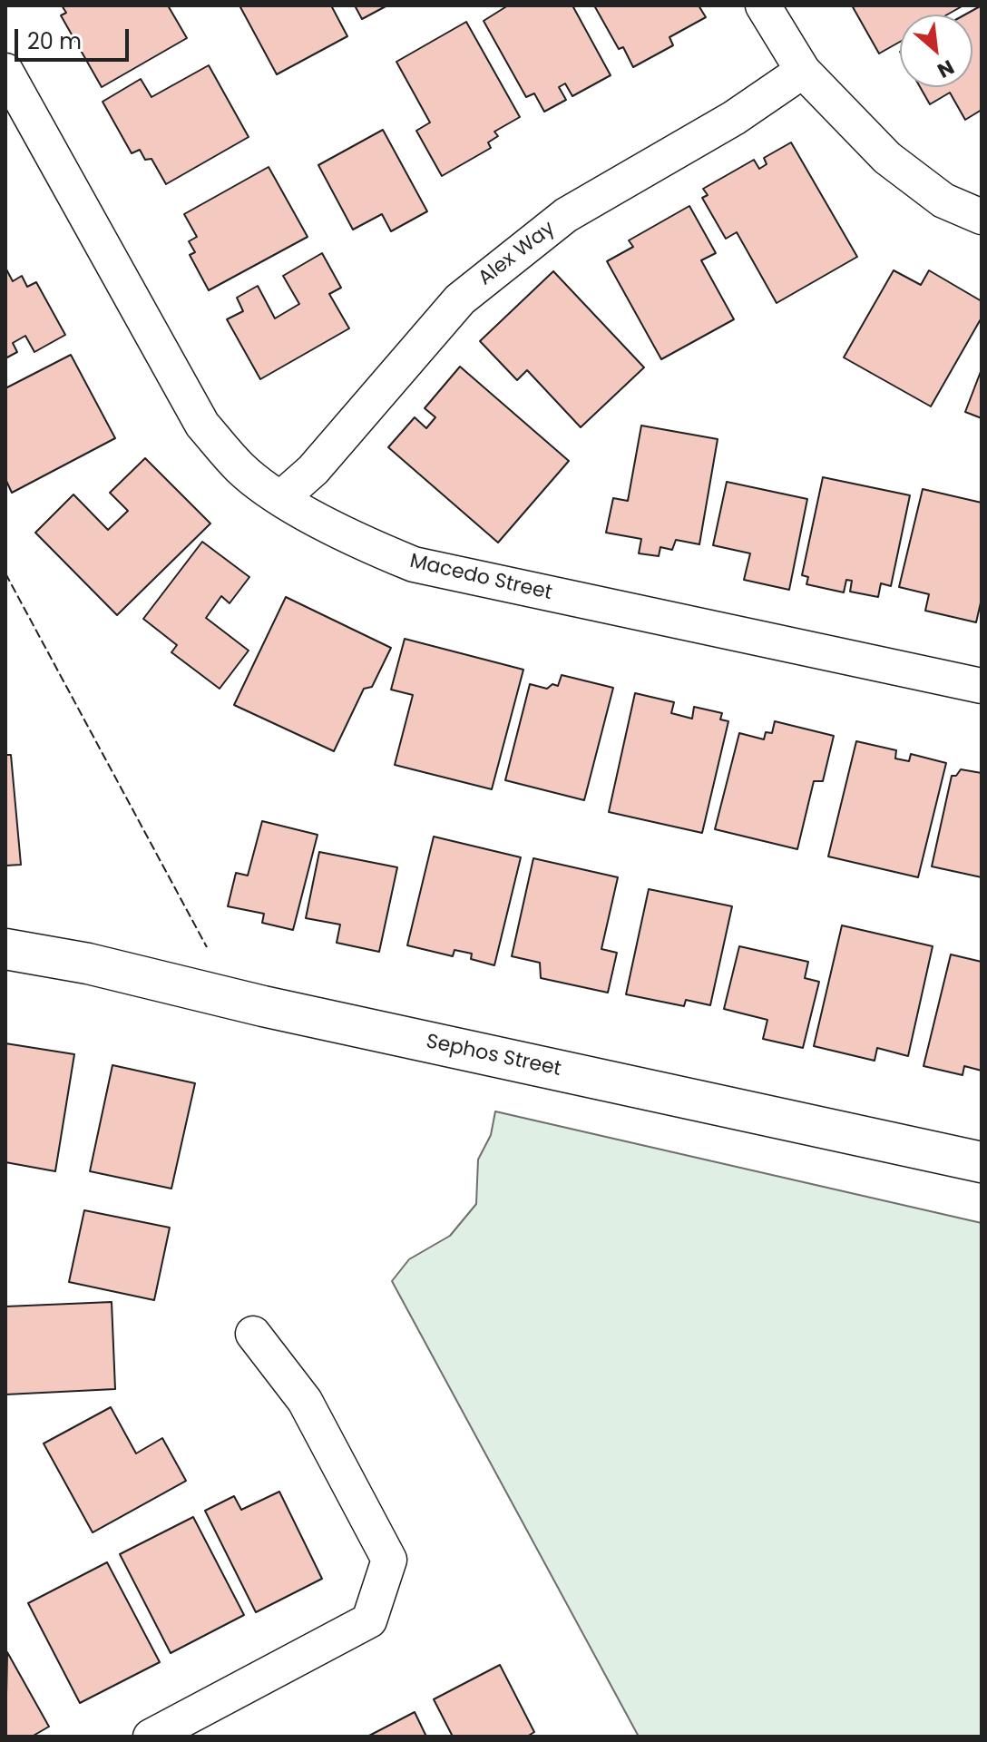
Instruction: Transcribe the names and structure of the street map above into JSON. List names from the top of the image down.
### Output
{
  "streets": {
    "street": ["Alex Way", "Macedo Street", "Sephos Street"]
  },
  "crossings": [
    ["Alex Way", "Macedo Street"]
  ],
  "scale_bar": "20 m",
  "north": "bottom right"
}
